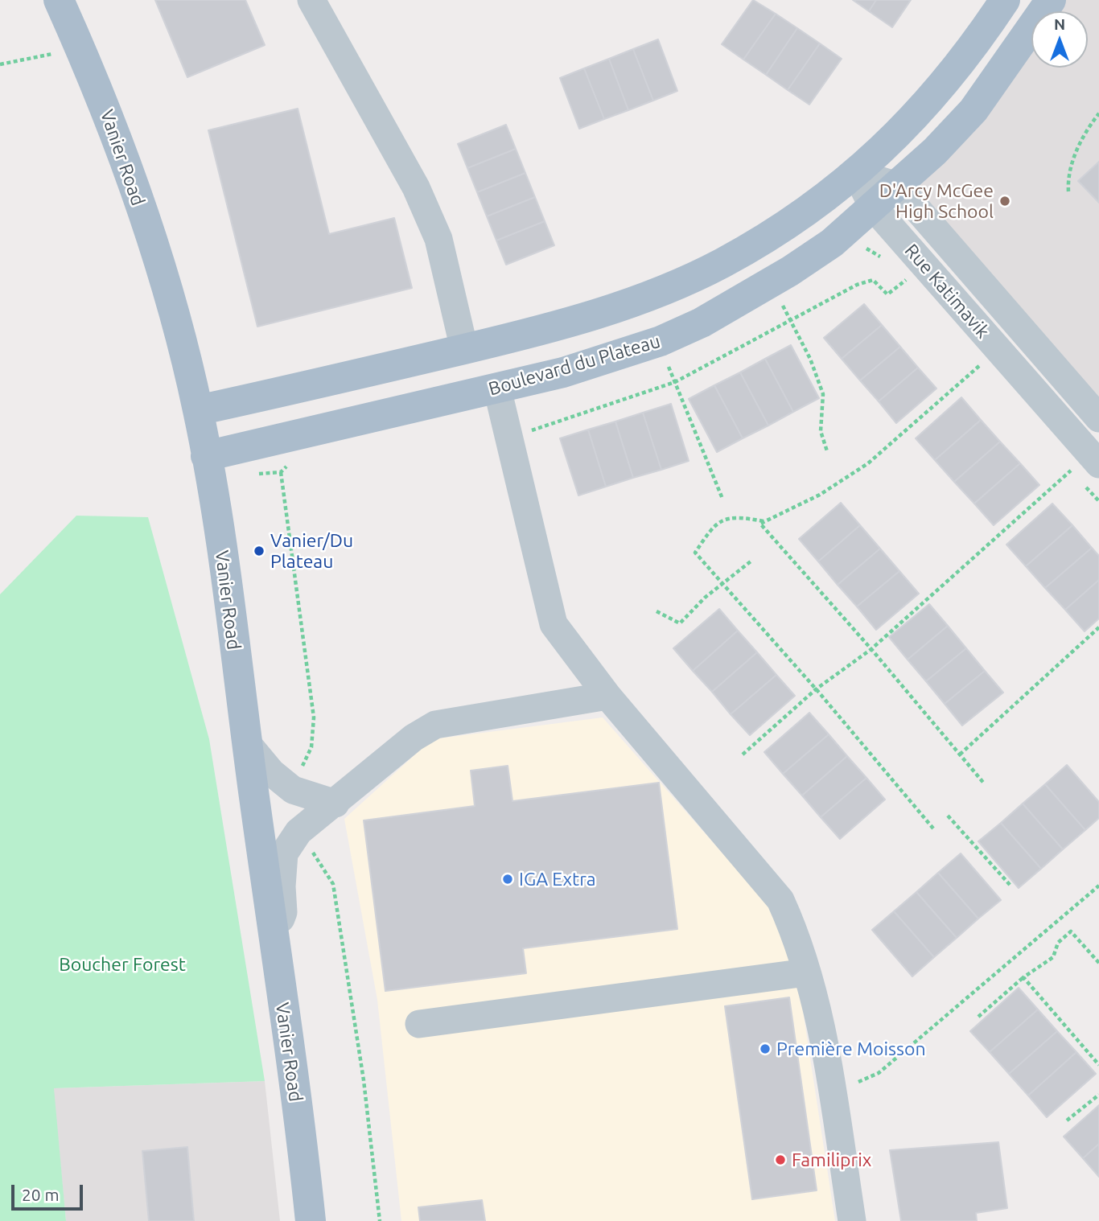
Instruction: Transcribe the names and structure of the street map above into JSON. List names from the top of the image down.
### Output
{
  "streets": {
    "main road": ["Vanier Road", "Boulevard du Plateau"],
    "street": ["Rue Katimavik"]
  },
  "crossings": [
    ["Vanier Road", "Boulevard du Plateau"],
    ["Rue Katimavik", "Boulevard du Plateau"]
  ],
  "parks": ["Boucher Forest"],
  "places": [
    "D'Arcy McGee High School",
    "Vanier/Du Plateau",
    "IGA Extra",
    "Première Moisson",
    "Familiprix"
  ],
  "scale_bar": "20 m",
  "north": "top"
}
